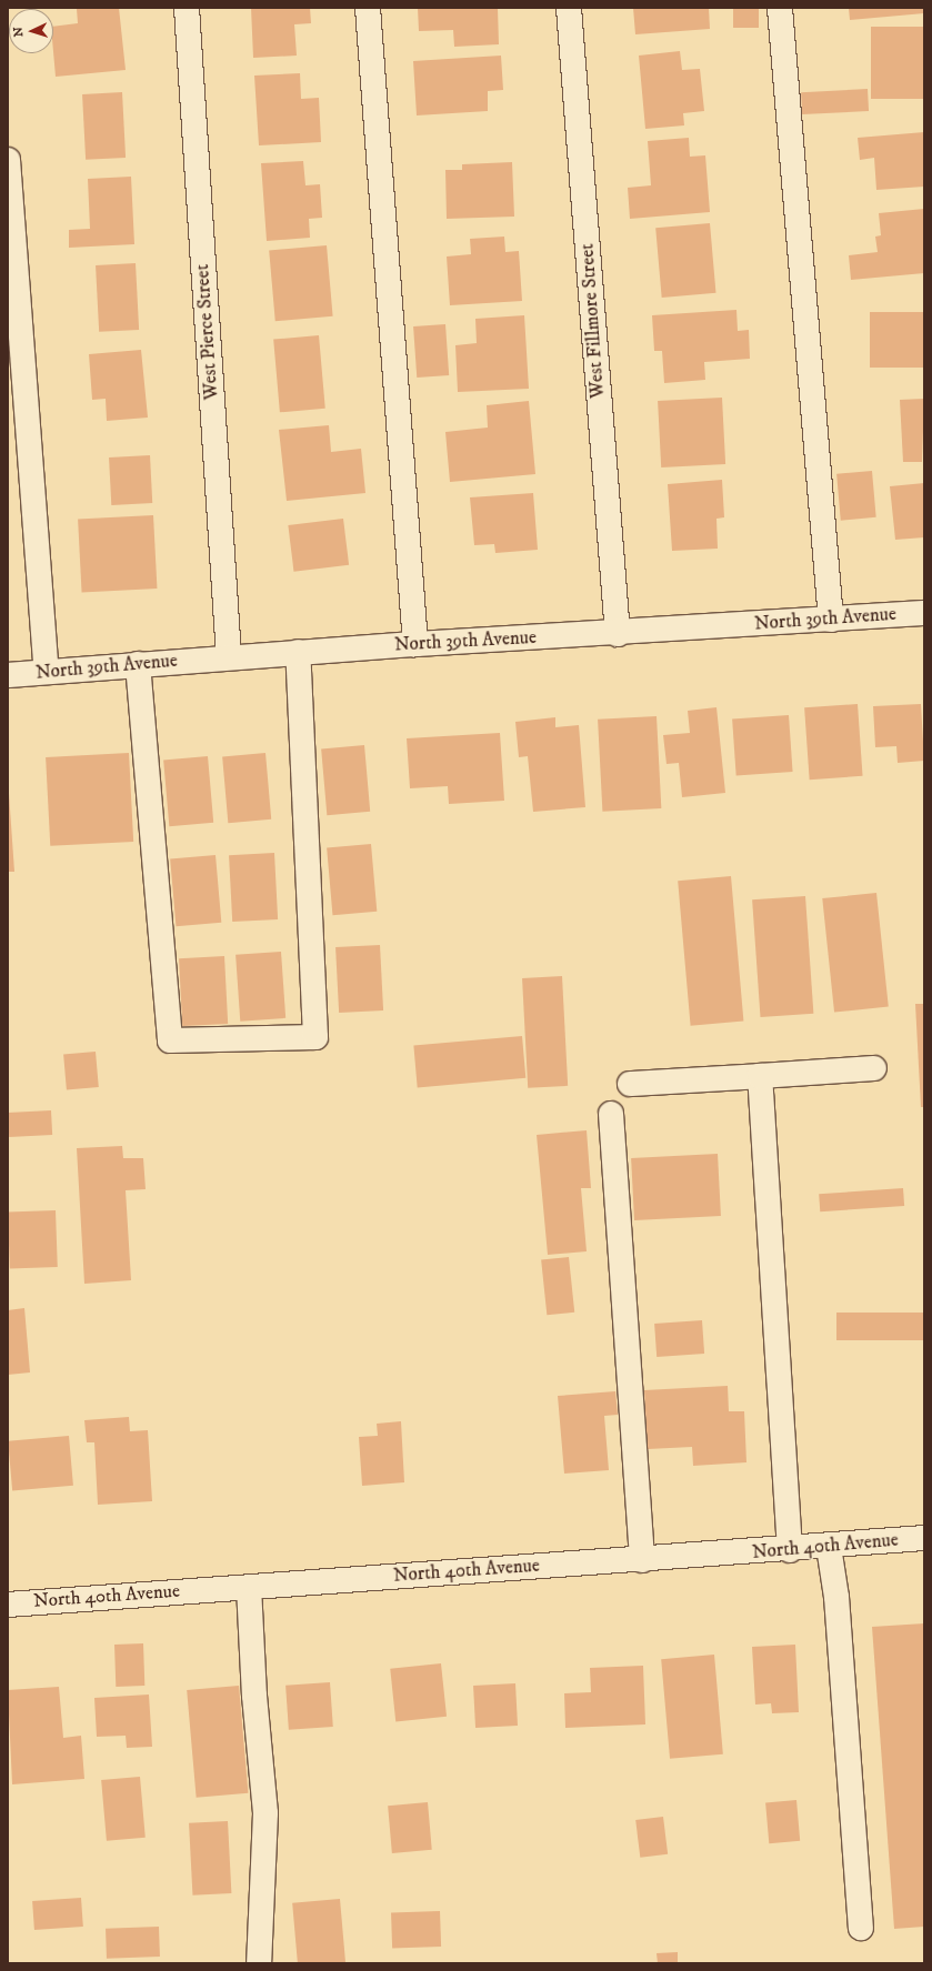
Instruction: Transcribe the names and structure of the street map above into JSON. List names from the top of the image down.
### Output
{
  "streets": {
    "street": [
      "West Fillmore Street",
      "West Pierce Street",
      "North 39th Avenue",
      "North 40th Avenue"
    ]
  },
  "crossings": [
    ["West Fillmore Street", "North 39th Avenue"],
    ["West Pierce Street", "North 39th Avenue"]
  ],
  "north": "left"
}
